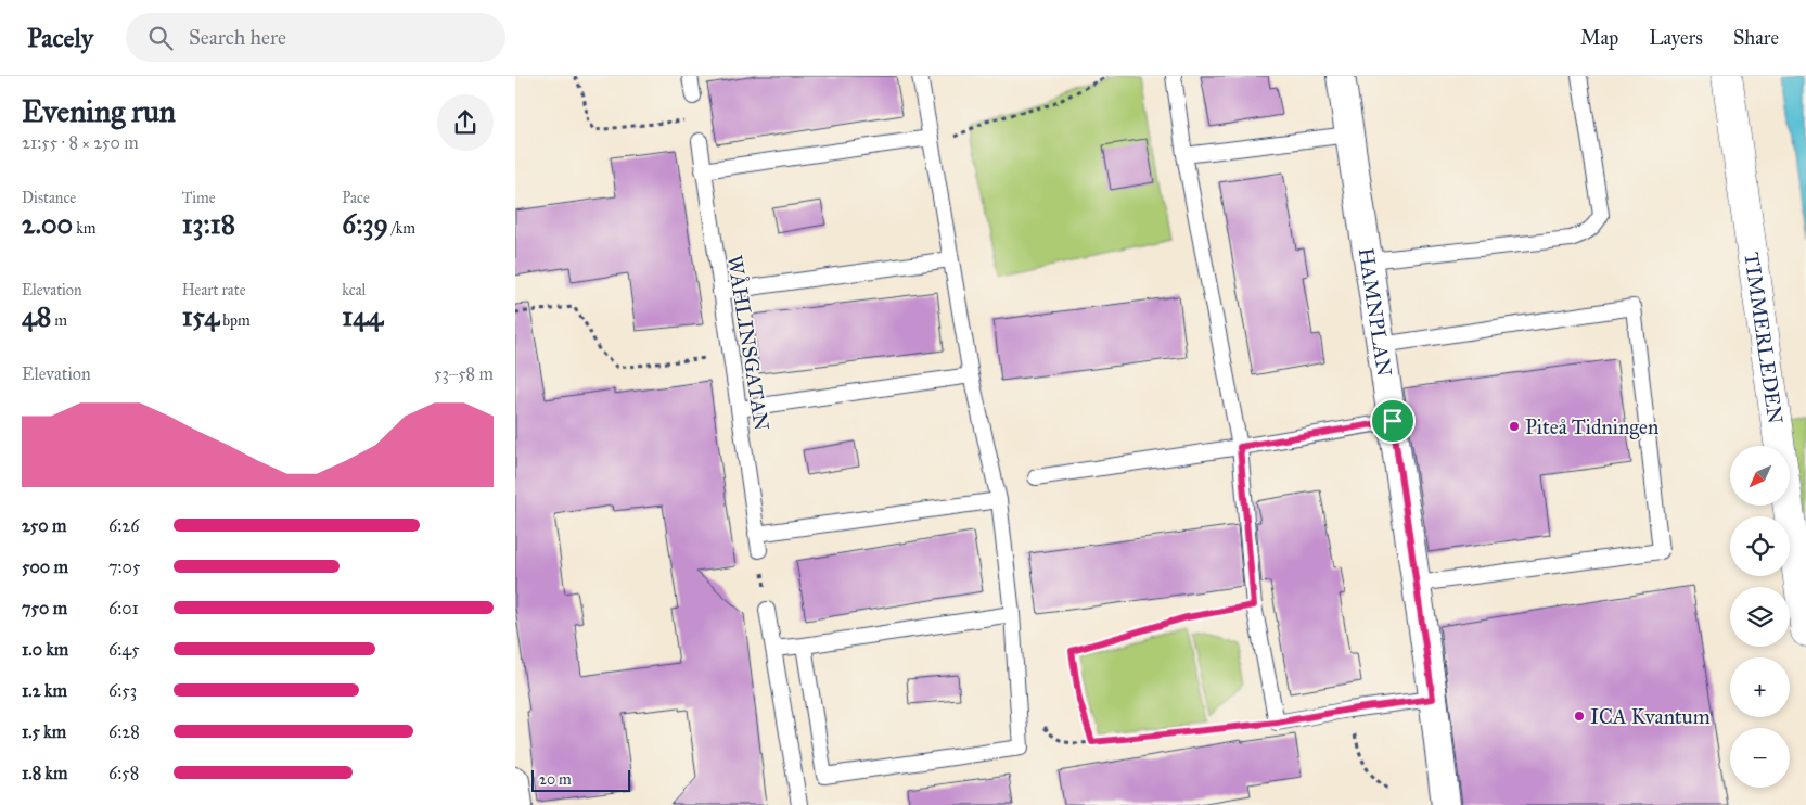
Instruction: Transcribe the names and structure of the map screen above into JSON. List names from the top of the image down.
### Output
{
  "streets": {
    "main road": ["TIMMERLEDEN"],
    "street": ["HAMNPLAN"],
    "lane": ["WÅHLINSGATAN"]
  },
  "places": ["Piteå Tidningen", "ICA Kvantum"],
  "scale_bar": "20 m",
  "north": "bottom left",
  "page": {
    "header": "Pacely",
    "search": "Search here",
    "nav": ["Map", "Layers", "Share"],
    "heading": ["Evening run", "21:55 · 8 × 250 m"],
    "stats": [
      ["Distance", "2.00 km"],
      ["Time", "13:18"],
      ["Pace", "6:39 /km"],
      ["Elevation", "48 m"],
      ["Heart rate", "154 bpm"],
      ["kcal", "144"]
    ],
    "chart": ["Elevation", "53–58 m"],
    "map_buttons": ["+", "−"],
    "list": [
      {
        "name": "250 m",
        "note": "6:26"
      },
      {
        "name": "500 m",
        "note": "7:05"
      },
      {
        "name": "750 m",
        "note": "6:01"
      },
      {
        "name": "1.0 km",
        "note": "6:45"
      },
      {
        "name": "1.2 km",
        "note": "6:53"
      },
      {
        "name": "1.5 km",
        "note": "6:28"
      },
      {
        "name": "1.8 km",
        "note": "6:58"
      }
    ],
    "scale": "20 m"
  }
}
